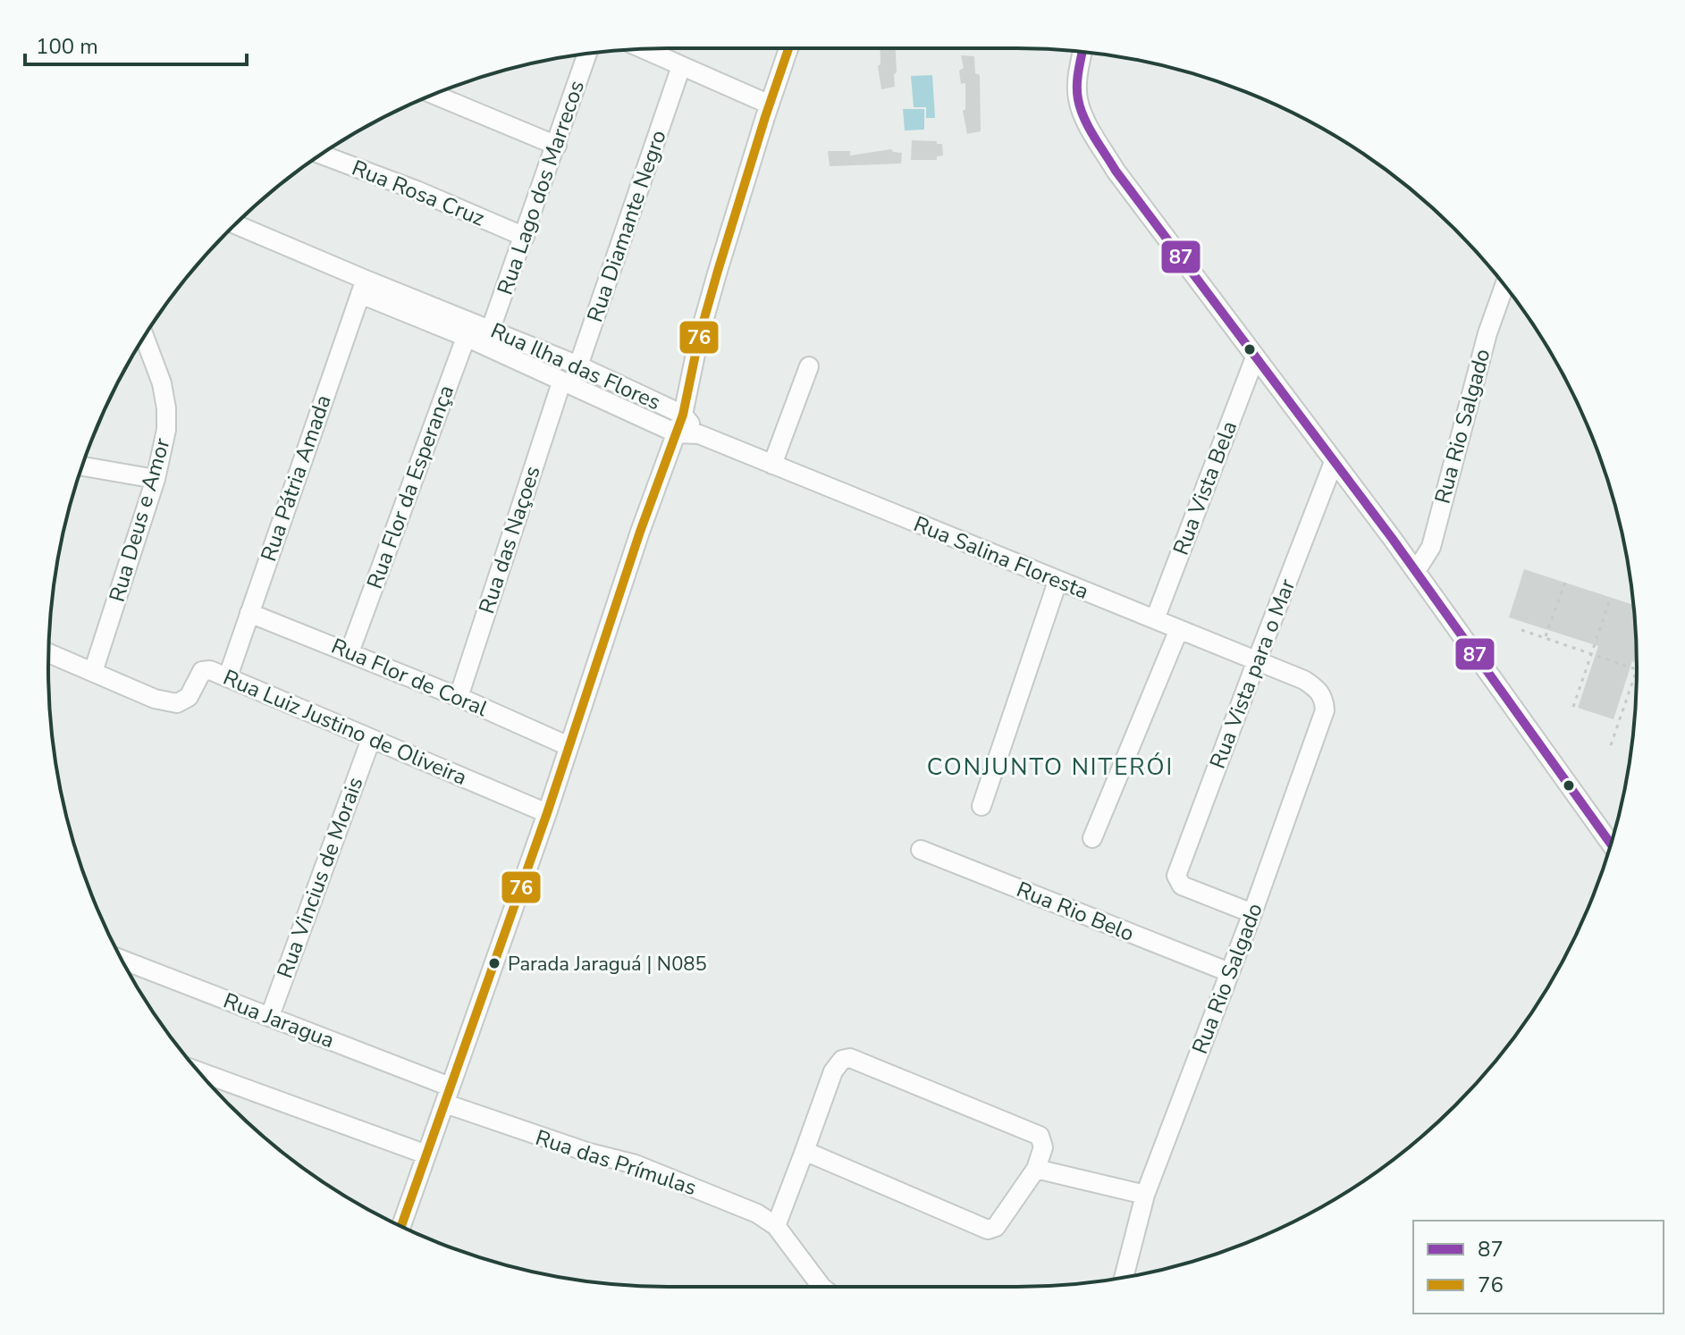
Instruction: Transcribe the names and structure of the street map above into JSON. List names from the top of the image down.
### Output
{
  "streets": {
    "street": [
      "Rua Lago dos Marrecos",
      "Rua Rosa Cruz",
      "Rua Diamante Negro",
      "Rua Ilha das Flores",
      "Rua Rio Salgado",
      "Rua Pátria Amada",
      "Rua Flor da Esperança",
      "Rua Vista Bela",
      "Rua Deus e Amor",
      "Rua das Naçoes",
      "Rua Salina Floresta",
      "Rua Vista para o Mar",
      "Rua Flor de Coral",
      "Rua Luiz Justino de Oliveira",
      "Rua Vincius de Morais",
      "Rua Rio Belo",
      "Rua Jaragua",
      "Rua das Prímulas"
    ]
  },
  "crossings": [
    ["Rua Lago dos Marrecos", "Rua Rosa Cruz"],
    ["Rua Lago dos Marrecos", "Rua Ilha das Flores"],
    ["Rua Diamante Negro", "Rua Ilha das Flores"],
    ["Rua Diamante Negro", "Rua das Naçoes"],
    ["Rua Ilha das Flores", "Rua Pátria Amada"],
    ["Rua Ilha das Flores", "Rua Flor da Esperança"],
    ["Rua Ilha das Flores", "Rua das Naçoes"],
    ["Rua Ilha das Flores", "Rua Salina Floresta"],
    ["Rua Rio Salgado", "Rua Salina Floresta"],
    ["Rua Rio Salgado", "Rua Vista para o Mar"],
    ["Rua Rio Salgado", "Rua Rio Belo"],
    ["Rua Pátria Amada", "Rua Flor de Coral"],
    ["Rua Pátria Amada", "Rua Luiz Justino de Oliveira"],
    ["Rua Flor da Esperança", "Rua Flor de Coral"],
    ["Rua Vista Bela", "Rua Salina Floresta"],
    ["Rua Deus e Amor", "Rua Luiz Justino de Oliveira"],
    ["Rua das Naçoes", "Rua Flor de Coral"],
    ["Rua Salina Floresta", "Rua Vista para o Mar"],
    ["Rua Luiz Justino de Oliveira", "Rua Vincius de Morais"],
    ["Rua Vincius de Morais", "Rua Jaragua"],
    ["Rua Jaragua", "Rua das Prímulas"]
  ],
  "districts": ["CONJUNTO NITERÓI"],
  "places": ["Parada Jaraguá | N085"],
  "lines": ["transit line 76", "transit line 87"],
  "legend": ["87", "76"],
  "scale_bar": "100 m"
}
